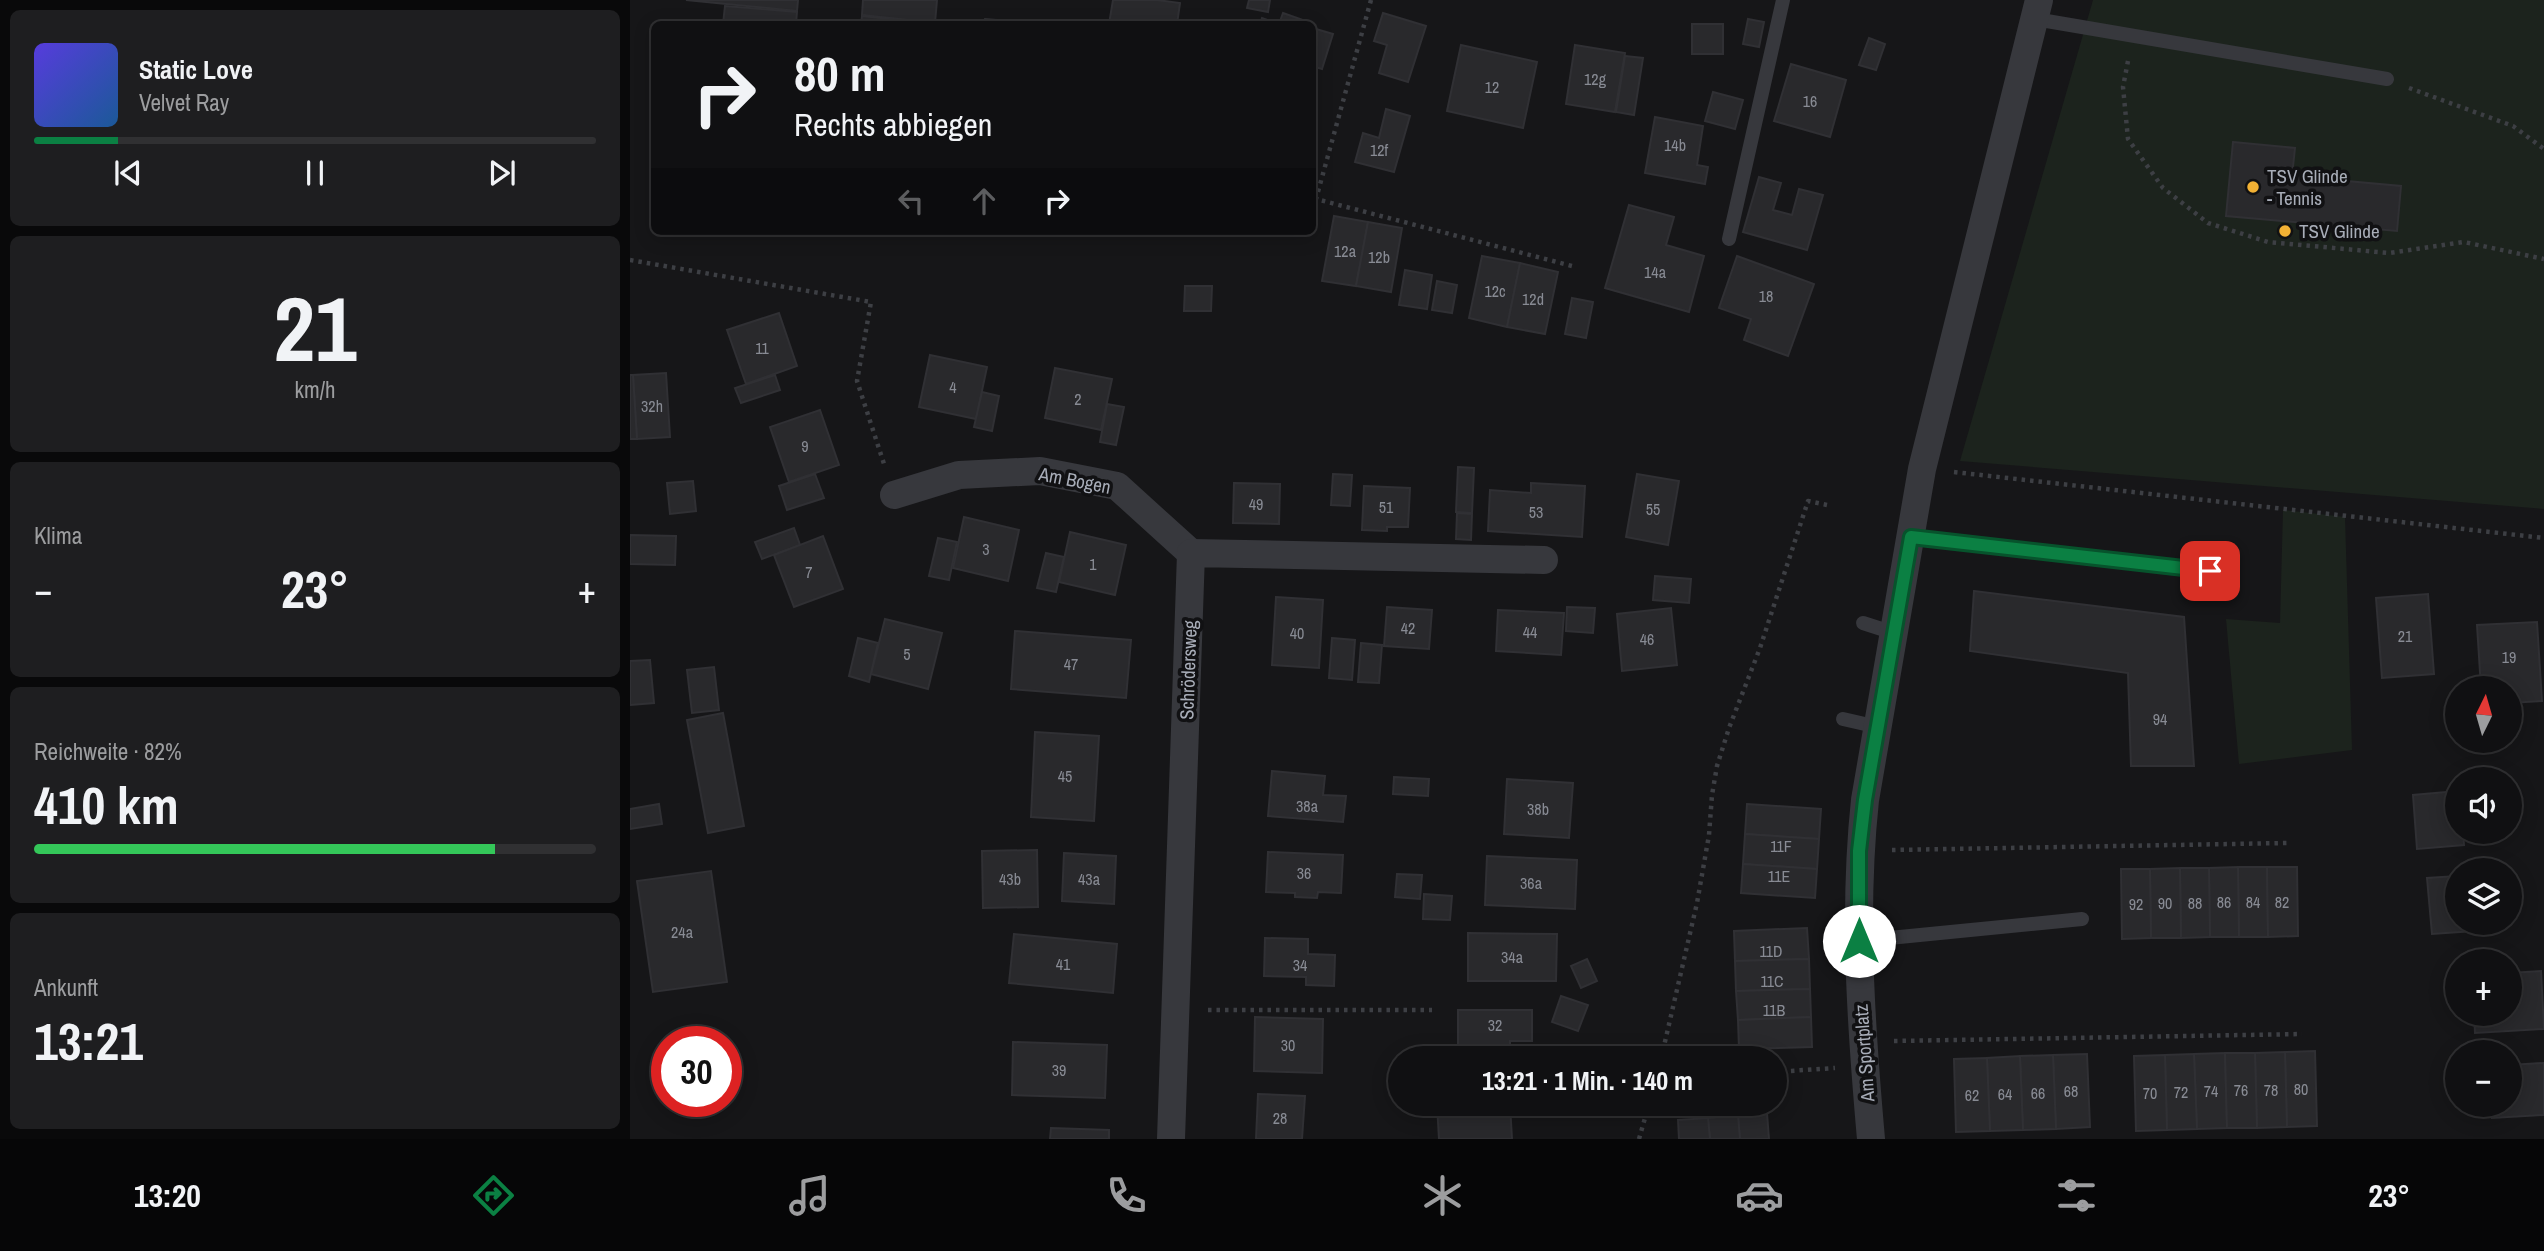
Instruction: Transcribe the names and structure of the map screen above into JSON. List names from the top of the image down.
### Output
{
  "streets": {
    "street": ["Am Bogen", "Schrödersweg", "Am Sportplatz"]
  },
  "crossings": [
    ["Am Bogen", "Schrödersweg"]
  ],
  "places": ["TSV Glinde - Tennis", "TSV Glinde"],
  "house_numbers": [
    "12g",
    "12",
    "16",
    "14b",
    "12f",
    "12a",
    "12b",
    "14a",
    "12c",
    "18",
    "12d",
    "11",
    "4",
    "2",
    "32h",
    "9",
    "49",
    "51",
    "55",
    "53",
    "3",
    "1",
    "7",
    "42",
    "44",
    "40",
    "21",
    "46",
    "5",
    "19",
    "47",
    "94",
    "45",
    "38a",
    "38b",
    "11F",
    "36",
    "11E",
    "43b",
    "43a",
    "36a",
    "86",
    "84",
    "82",
    "90",
    "88",
    "92",
    "24a",
    "11D",
    "34a",
    "41",
    "34",
    "11C",
    "11B",
    "32",
    "30",
    "39",
    "80",
    "76",
    "78",
    "68",
    "74",
    "72",
    "66",
    "70",
    "64",
    "62",
    "28"
  ],
  "north": "top",
  "page": {
    "turn": ["80 m", "Rechts abbiegen"],
    "song": ["Static Love", "Velvet Ray"],
    "tile": [
      ["21", "km/h"],
      "Klima",
      ["Reichweite · 82%", "410 km"],
      ["Ankunft", "13:21"]
    ],
    "heat": ["−", "23°", "+"],
    "map_buttons": ["+", "−"],
    "limit": "30",
    "trip": "13:21 · 1 Min. · 140 m",
    "tabs": ["13:20", "23°"]
  }
}
